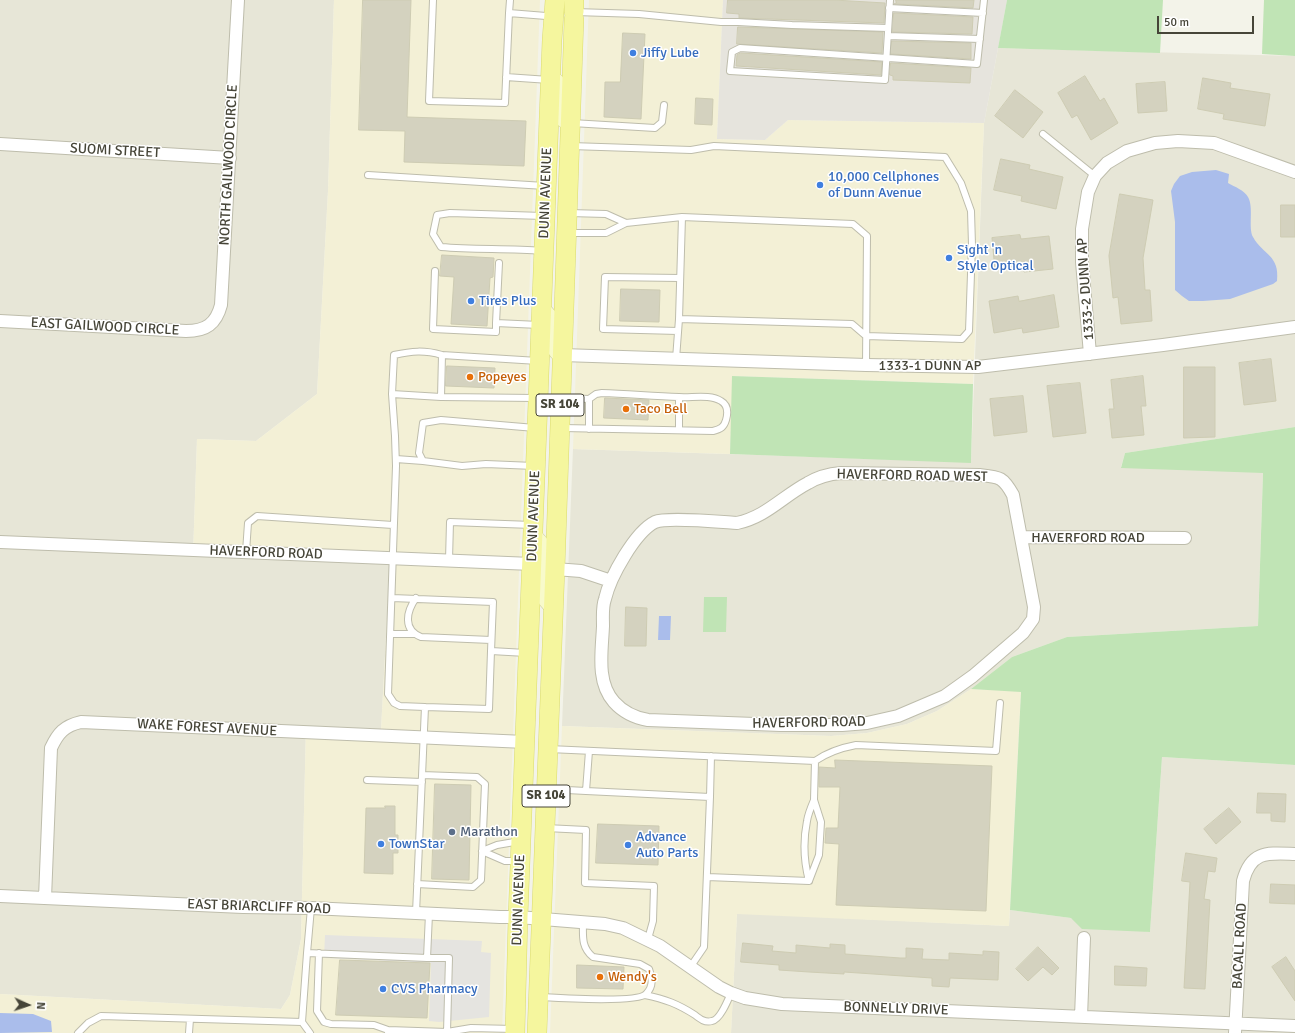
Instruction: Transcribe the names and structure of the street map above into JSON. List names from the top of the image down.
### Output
{
  "streets": {
    "main road": ["DUNN AVENUE", "SR 104"],
    "street": [
      "SUOMI STREET",
      "NORTH GAILWOOD CIRCLE",
      "1333-2 DUNN AP",
      "EAST GAILWOOD CIRCLE",
      "1333-1 DUNN AP",
      "HAVERFORD ROAD WEST",
      "HAVERFORD ROAD",
      "WAKE FOREST AVENUE",
      "EAST BRIARCLIFF ROAD",
      "BACALL ROAD",
      "BONNELLY DRIVE"
    ]
  },
  "crossings": [
    ["SUOMI STREET", "NORTH GAILWOOD CIRCLE"],
    ["NORTH GAILWOOD CIRCLE", "EAST GAILWOOD CIRCLE"],
    ["DUNN AVENUE", "1333-1 DUNN AP"],
    ["DUNN AVENUE", "HAVERFORD ROAD"],
    ["DUNN AVENUE", "WAKE FOREST AVENUE"],
    ["DUNN AVENUE", "EAST BRIARCLIFF ROAD"],
    ["DUNN AVENUE", "BONNELLY DRIVE"],
    ["1333-2 DUNN AP", "1333-1 DUNN AP"],
    ["HAVERFORD ROAD WEST", "HAVERFORD ROAD"],
    ["WAKE FOREST AVENUE", "EAST BRIARCLIFF ROAD"],
    ["EAST BRIARCLIFF ROAD", "BONNELLY DRIVE"],
    ["BACALL ROAD", "BONNELLY DRIVE"]
  ],
  "places": [
    "Jiffy Lube",
    "10,000 Cellphones of Dunn Avenue",
    "Sight 'n Style Optical",
    "Tires Plus",
    "Popeyes",
    "Taco Bell",
    "Marathon",
    "TownStar",
    "Advance Auto Parts",
    "Wendy's",
    "CVS Pharmacy"
  ],
  "scale_bar": "50 m",
  "north": "right"
}
